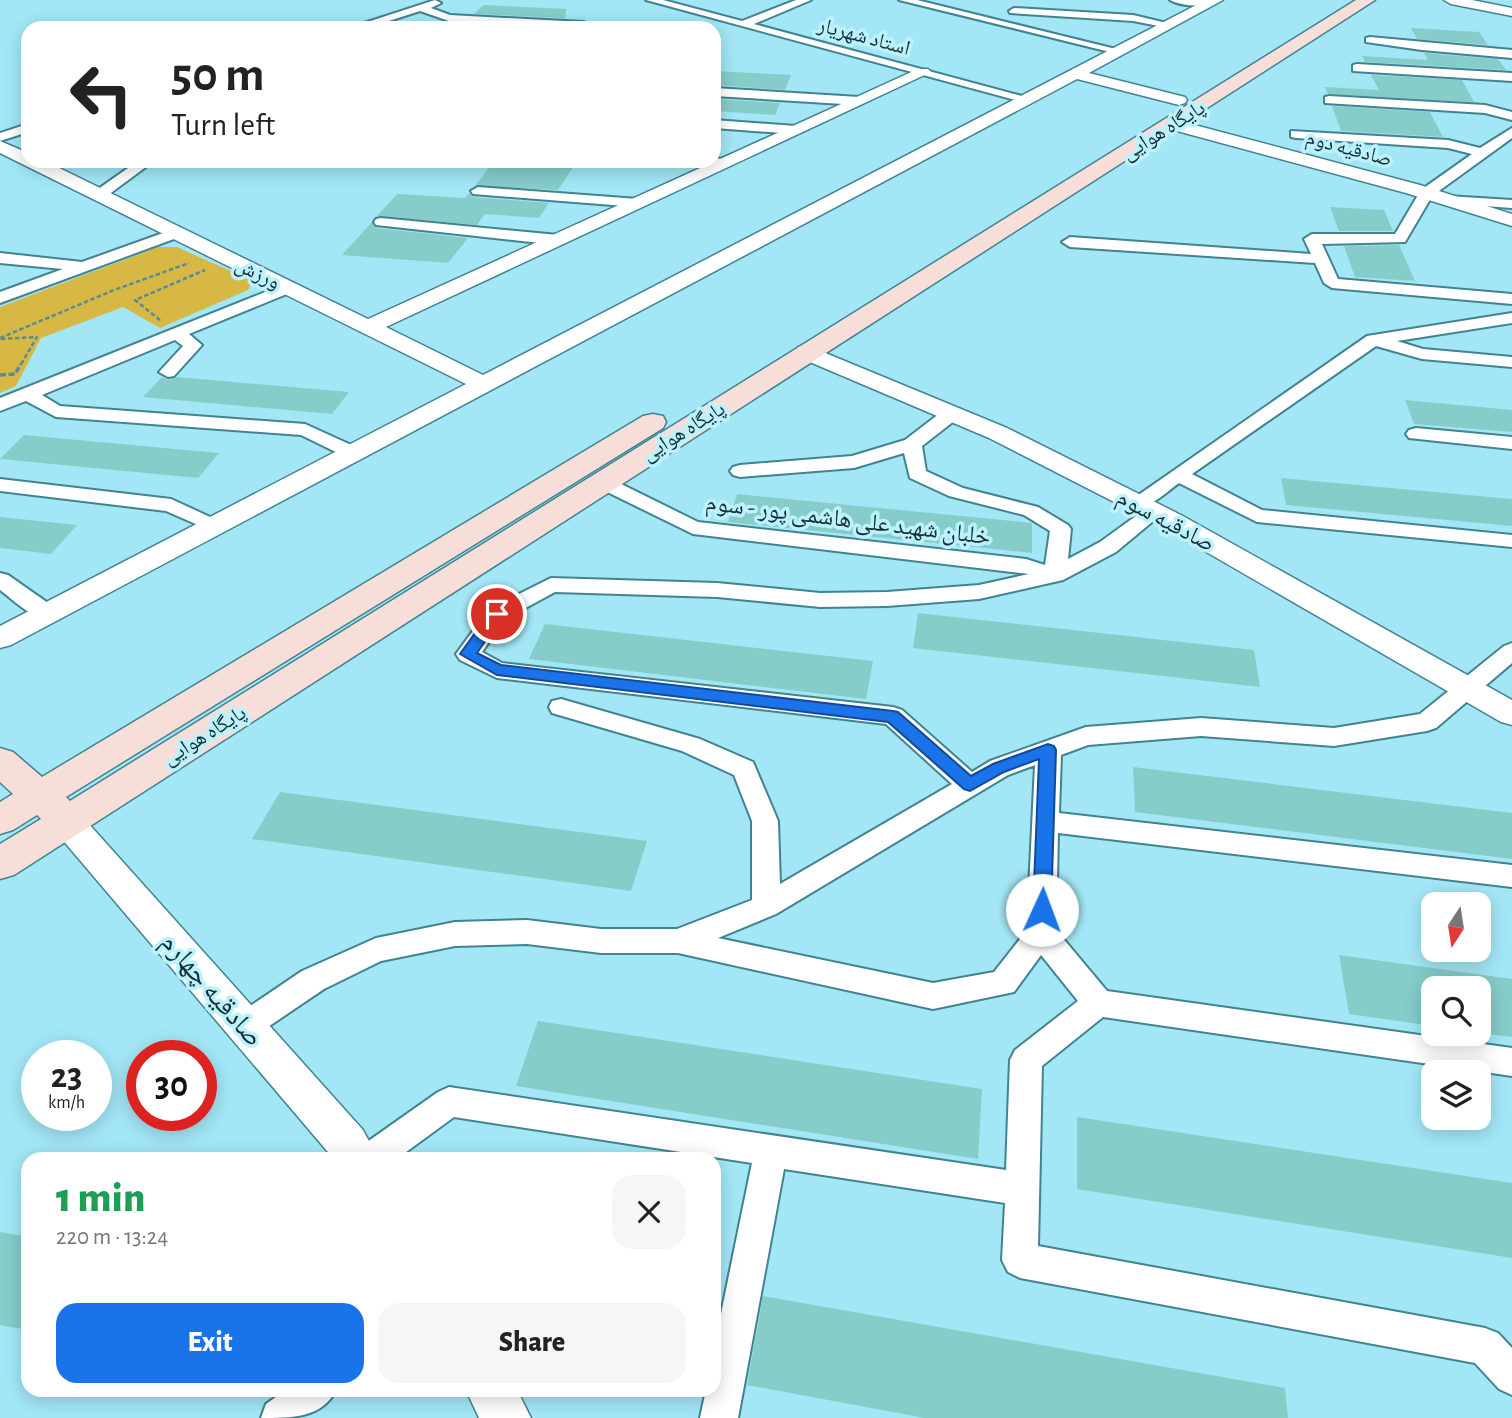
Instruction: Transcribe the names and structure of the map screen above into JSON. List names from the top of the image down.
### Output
{
  "streets": {
    "main road": ["پایگاه هوایی"],
    "street": [
      "استاد شهریار",
      "صادقیه دوم",
      "ورزش",
      "خلبان شهید علی هاشمی پور - سوم",
      "صادقیه سوم",
      "صادقیه چهارم"
    ]
  },
  "crossings": [
    ["پایگاه هوایی", "صادقیه دوم"],
    ["پایگاه هوایی", "خلبان شهید علی هاشمی پور - سوم"],
    ["پایگاه هوایی", "صادقیه سوم"],
    ["پایگاه هوایی", "صادقیه چهارم"]
  ],
  "north": "bottom",
  "page": {
    "turn": ["50 m", "Turn left"],
    "speed": "23 km/h",
    "limit": "30",
    "heading": ["1 min", "220 m · 13:24"],
    "buttons": ["Exit", "Share"]
  }
}
